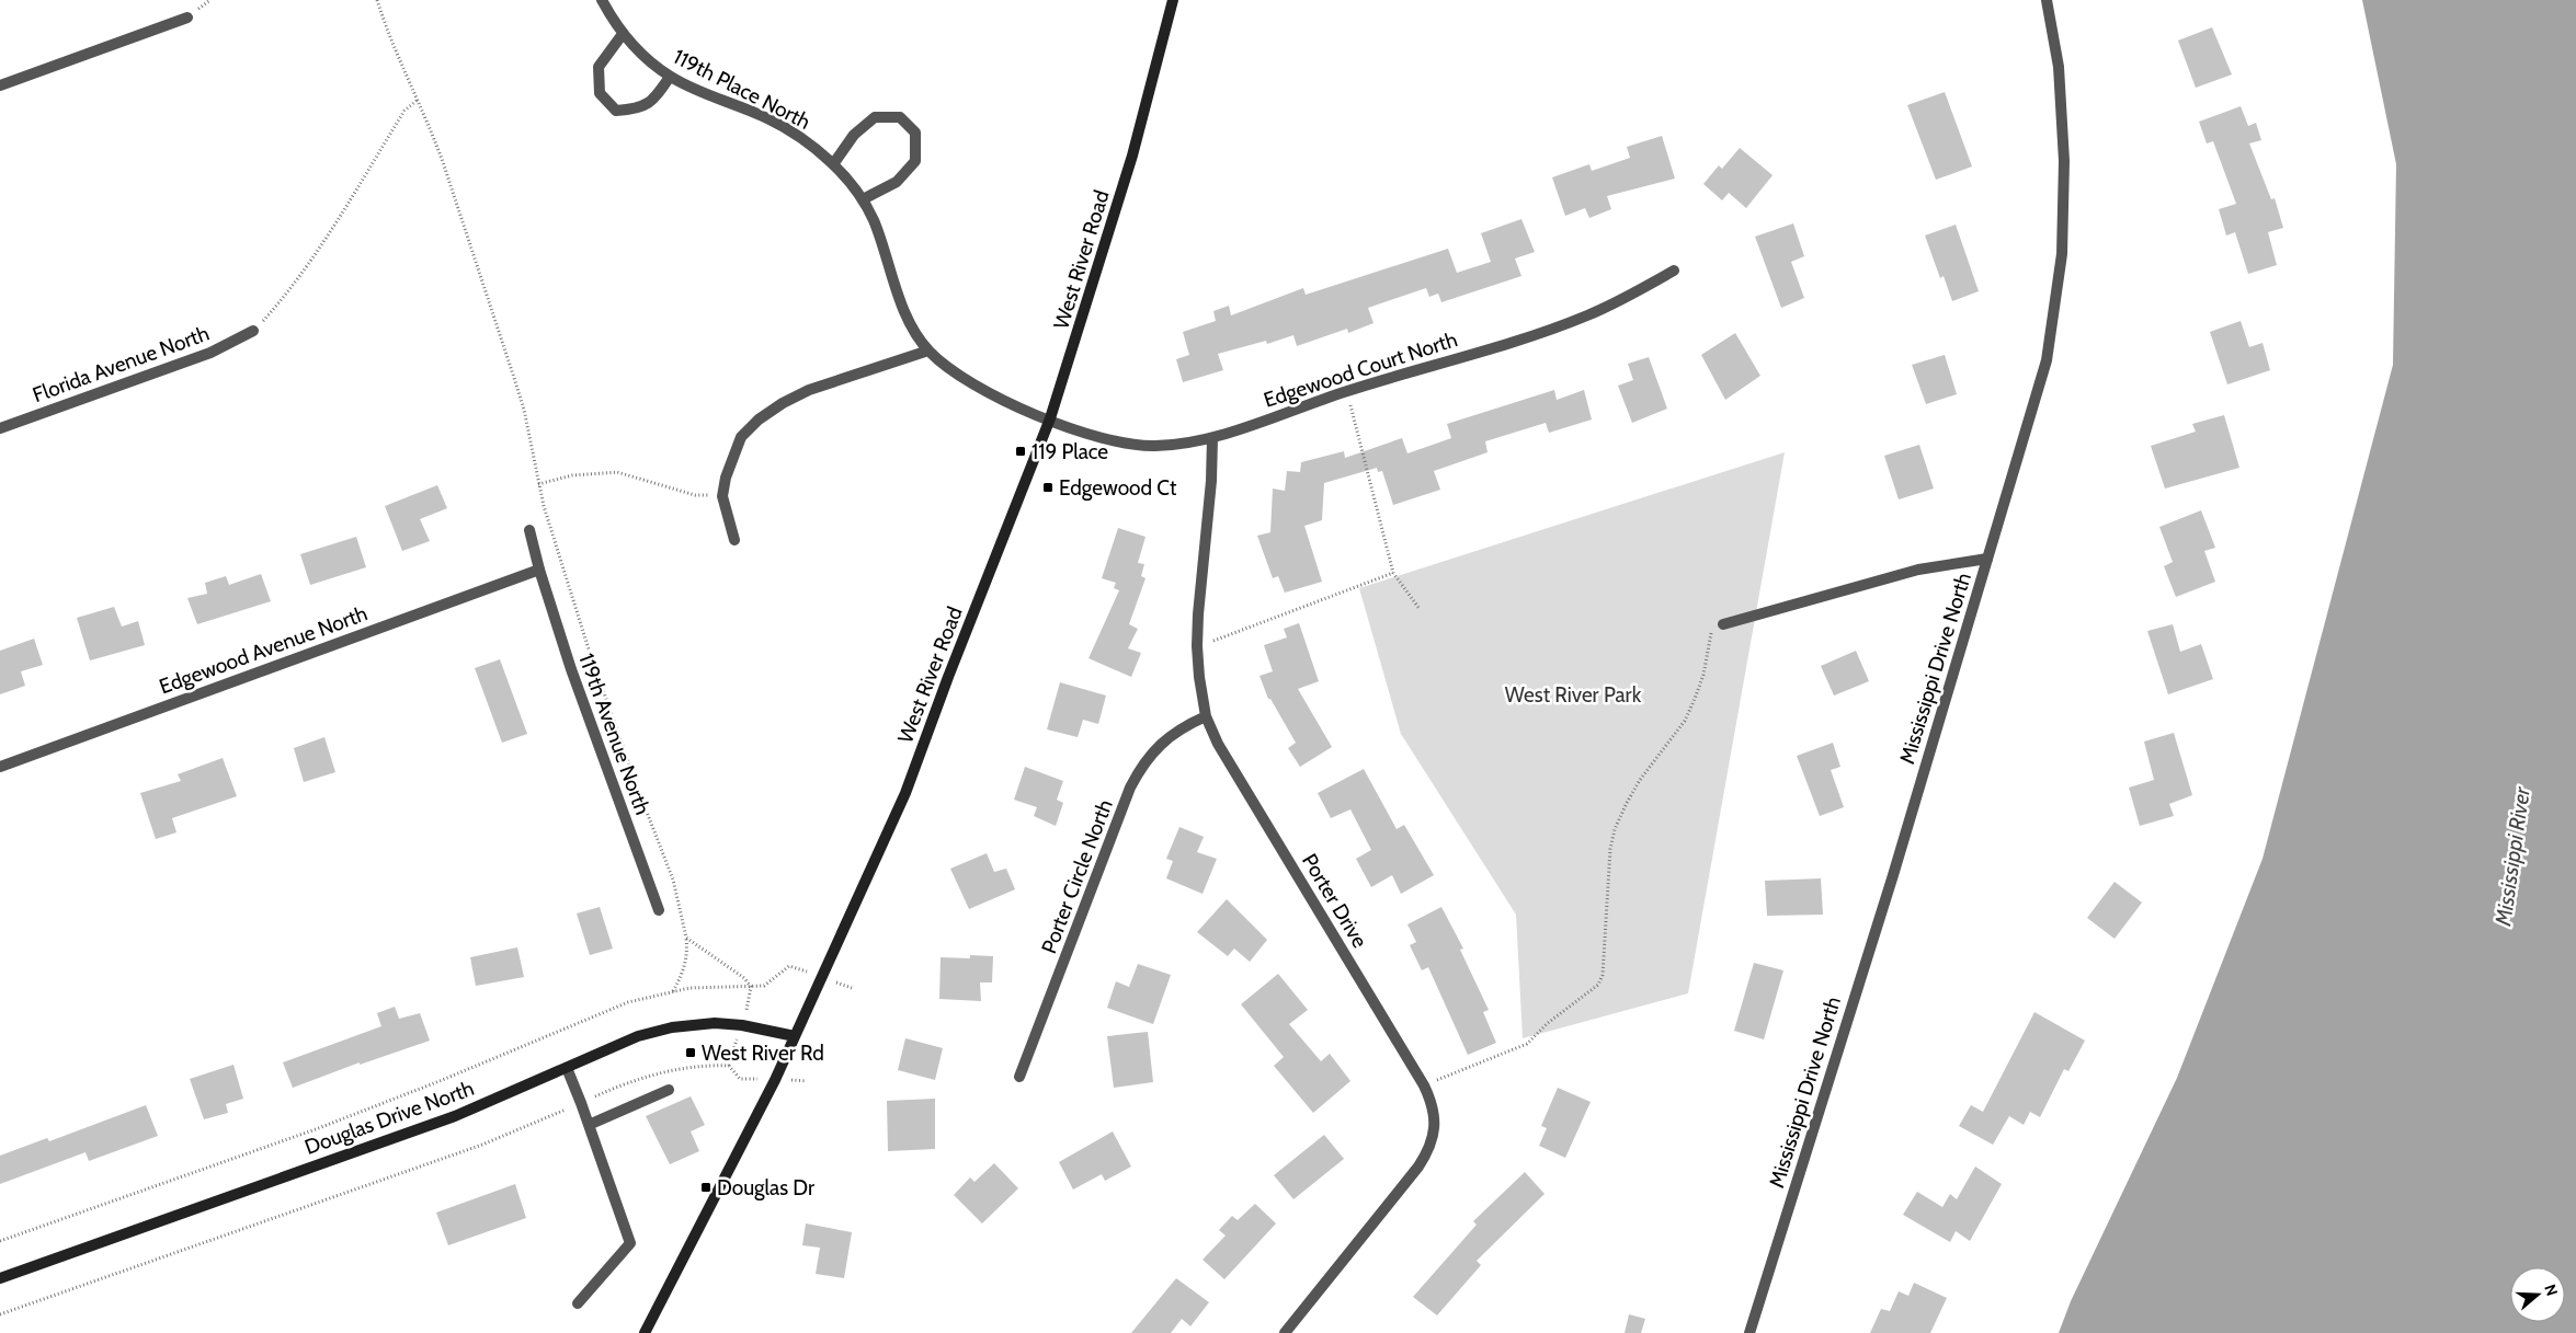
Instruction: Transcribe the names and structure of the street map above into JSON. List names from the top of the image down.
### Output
{
  "streets": {
    "main road": ["West River Road", "Douglas Drive North"],
    "street": [
      "119th Place North",
      "Florida Avenue North",
      "Edgewood Court North",
      "Edgewood Avenue North",
      "Mississippi Drive North",
      "119th Avenue North",
      "Porter Circle North",
      "Porter Drive"
    ]
  },
  "crossings": [
    ["119th Place North", "West River Road"],
    ["119th Place North", "Edgewood Court North"],
    ["West River Road", "Edgewood Court North"],
    ["West River Road", "Douglas Drive North"],
    ["Edgewood Court North", "Porter Drive"],
    ["Edgewood Avenue North", "119th Avenue North"],
    ["Porter Circle North", "Porter Drive"]
  ],
  "water": ["Mississippi River"],
  "parks": ["West River Park"],
  "places": {
    "transit": [
      "119 Place",
      "Edgewood Ct",
      "West River Rd",
      "Douglas Dr"
    ]
  },
  "north": "right"
}
